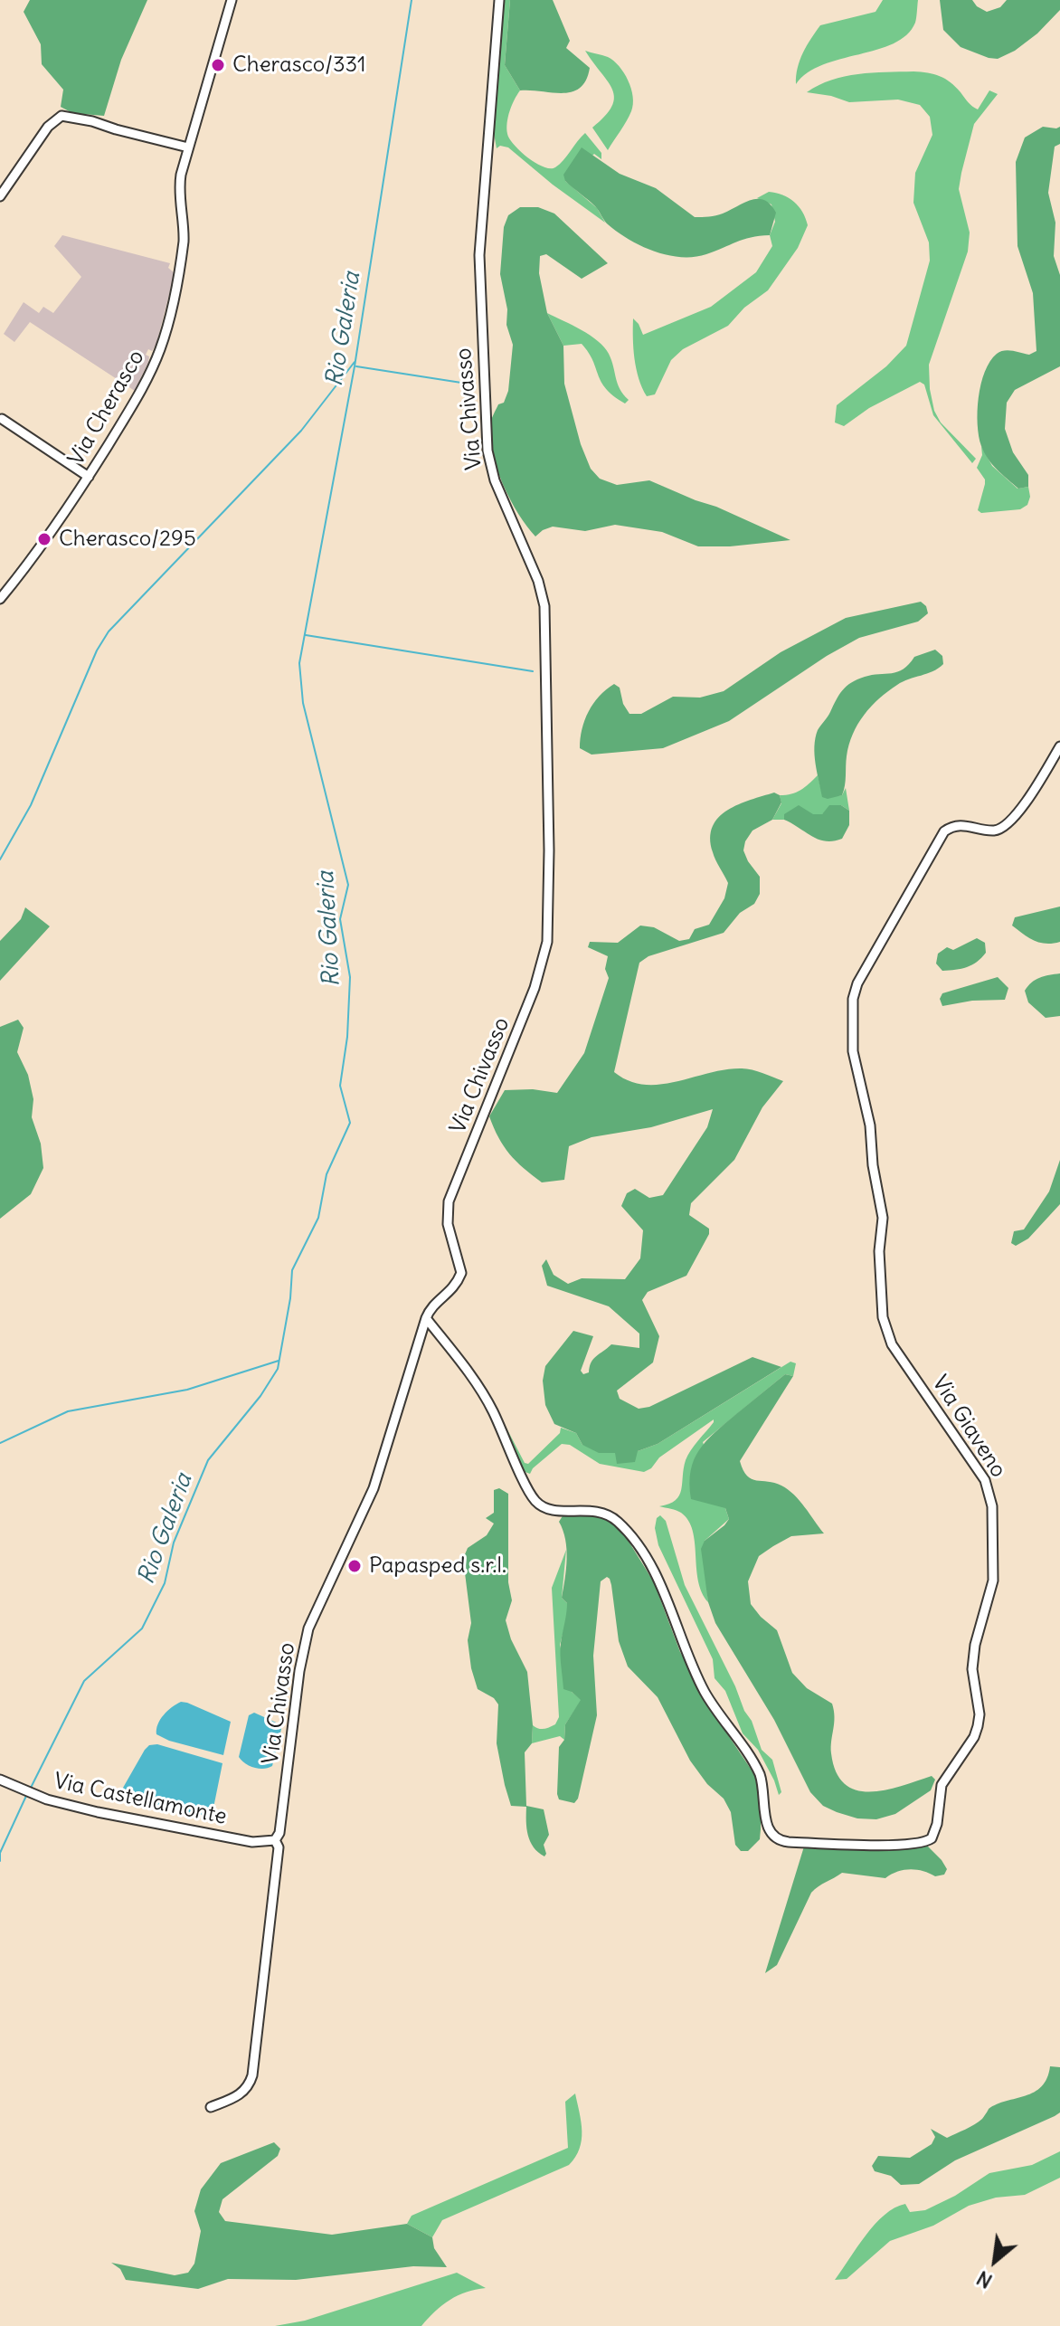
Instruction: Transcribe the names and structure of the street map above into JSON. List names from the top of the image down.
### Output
{
  "streets": {
    "street": [
      "Via Cherasco",
      "Via Chivasso",
      "Via Giaveno",
      "Via Castellamonte"
    ]
  },
  "crossings": [
    ["Via Chivasso", "Via Giaveno"],
    ["Via Chivasso", "Via Castellamonte"]
  ],
  "water": ["Rio Galeria"],
  "places": ["Cherasco/331", "Cherasco/295", "Papasped s.r.l."],
  "north": "bottom left"
}
